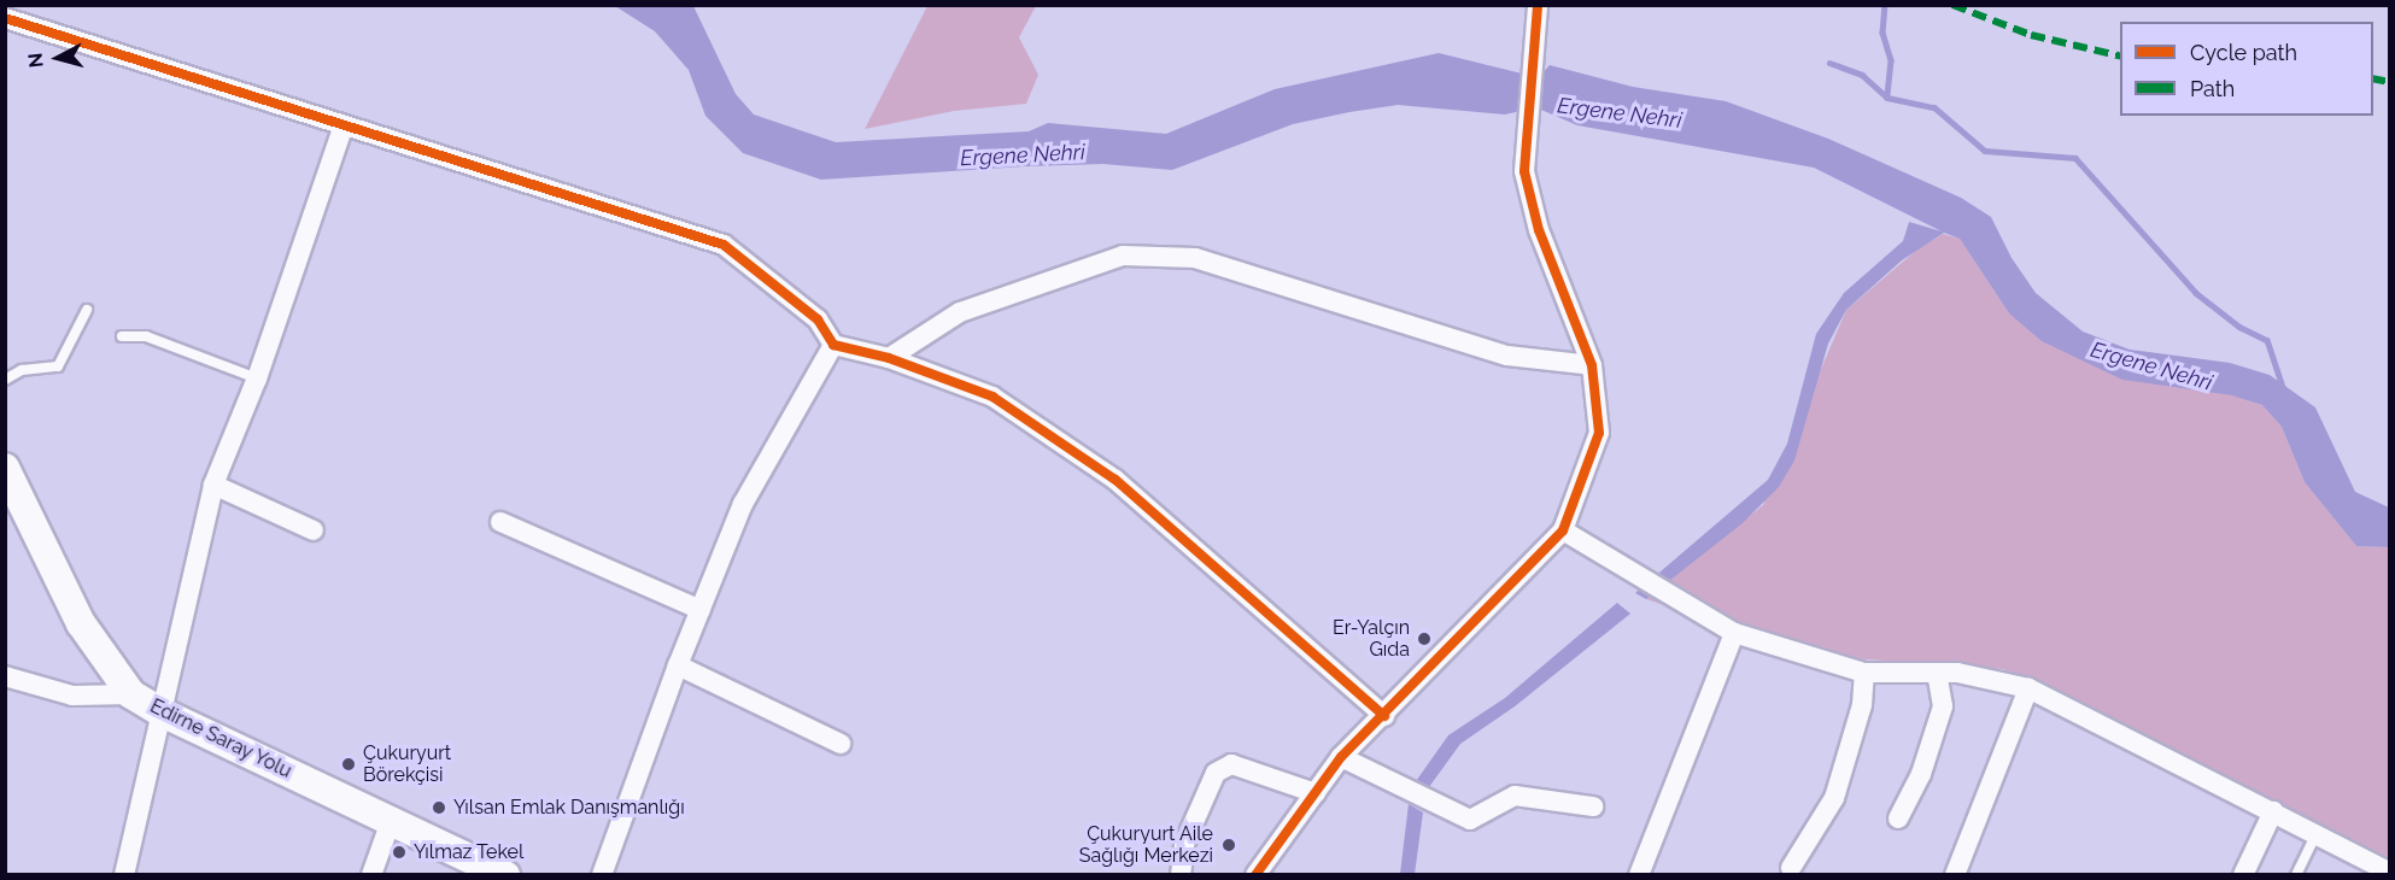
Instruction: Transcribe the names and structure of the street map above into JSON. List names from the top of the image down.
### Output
{
  "streets": {
    "main road": ["Edirne Saray Yolu"]
  },
  "water": ["Ergene Nehri"],
  "places": [
    "Er-Yalçın Gıda",
    "Çukuryurt Börekçisi",
    "Yılsan Emlak Danışmanlığı",
    "Çukuryurt Aile Sağlığı Merkezi",
    "Yılmaz Tekel"
  ],
  "legend": ["Cycle path", "Path"],
  "north": "left"
}
